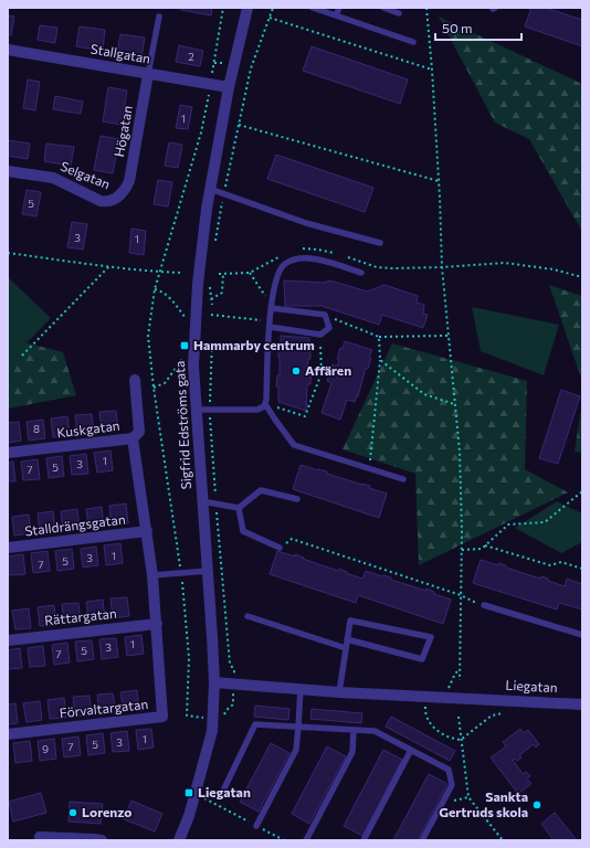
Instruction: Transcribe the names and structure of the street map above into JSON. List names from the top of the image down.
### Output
{
  "streets": {
    "street": [
      "Stallgatan",
      "Högatan",
      "Selgatan",
      "Sigfrid Edströms gata",
      "Kuskgatan",
      "Stalldrängsgatan",
      "Rättargatan",
      "Liegatan",
      "Förvaltargatan"
    ]
  },
  "crossings": [
    ["Stallgatan", "Högatan"],
    ["Stallgatan", "Sigfrid Edströms gata"],
    ["Högatan", "Selgatan"],
    ["Sigfrid Edströms gata", "Liegatan"],
    ["Kuskgatan", "Stalldrängsgatan"],
    ["Kuskgatan", "Rättargatan"],
    ["Kuskgatan", "Förvaltargatan"],
    ["Rättargatan", "Förvaltargatan"]
  ],
  "places": {
    "transit": ["Hammarby centrum", "Liegatan"],
    "other": ["Affären", "Sankta Gertruds skola", "Lorenzo"]
  },
  "house_numbers": [
    "2",
    "1",
    "5",
    "3",
    "1",
    "8",
    "1",
    "3",
    "5",
    "7",
    "1",
    "3",
    "5",
    "7",
    "1",
    "3",
    "5",
    "7",
    "1",
    "3",
    "5",
    "7",
    "9"
  ],
  "scale_bar": "50 m"
}
